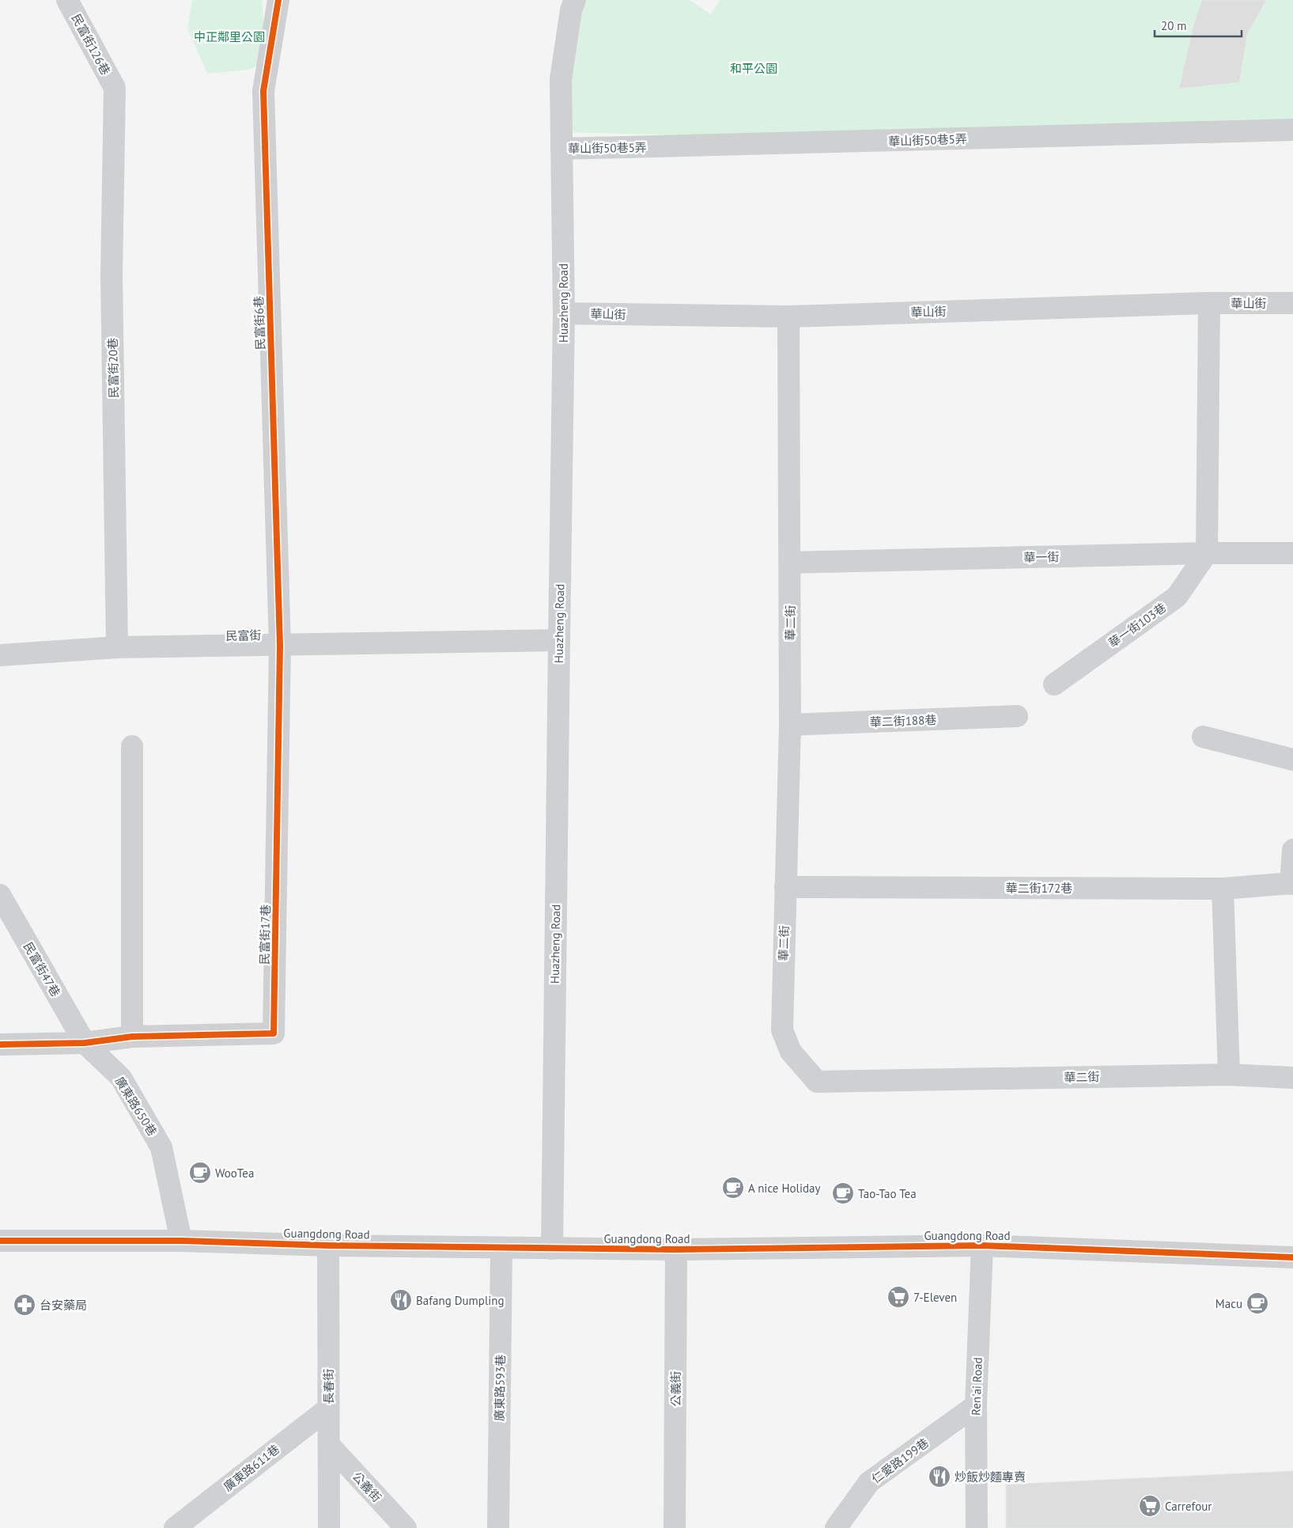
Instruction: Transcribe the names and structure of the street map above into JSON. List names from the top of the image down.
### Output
{
  "streets": {
    "street": [
      "民富街126巷",
      "華山街50巷5弄",
      "Huazheng Road",
      "華山街",
      "民富街6巷",
      "民富街20巷",
      "華一街",
      "華二街",
      "華一街103巷",
      "民富街",
      "華二街188巷",
      "華二街172巷",
      "民富街17巷",
      "民富街47巷",
      "廣東路650巷",
      "Guangdong Road",
      "長春街",
      "Ren'ai Road",
      "廣東路593巷",
      "公義街",
      "仁愛路199巷",
      "廣東路611巷"
    ]
  },
  "crossings": [
    ["民富街126巷", "民富街20巷"],
    ["華山街50巷5弄", "Huazheng Road"],
    ["Huazheng Road", "華山街"],
    ["Huazheng Road", "民富街"],
    ["Huazheng Road", "Guangdong Road"],
    ["華山街", "華二街"],
    ["民富街6巷", "民富街"],
    ["民富街6巷", "民富街17巷"],
    ["民富街20巷", "民富街"],
    ["華一街", "華二街"],
    ["華一街", "華一街103巷"],
    ["華二街", "華二街188巷"],
    ["華二街", "華二街172巷"],
    ["民富街", "民富街17巷"],
    ["民富街17巷", "民富街47巷"],
    ["民富街17巷", "廣東路650巷"],
    ["民富街47巷", "廣東路650巷"],
    ["廣東路650巷", "Guangdong Road"],
    ["Guangdong Road", "長春街"],
    ["Guangdong Road", "Ren'ai Road"],
    ["Guangdong Road", "廣東路593巷"],
    ["Guangdong Road", "公義街"],
    ["長春街", "公義街"],
    ["長春街", "廣東路611巷"],
    ["Ren'ai Road", "仁愛路199巷"]
  ],
  "parks": ["中正鄰里公園", "和平公園"],
  "places": {
    "cafe": [
      "WooTea",
      "A nice Holiday",
      "Tao-Tao Tea",
      "Macu"
    ],
    "supermarket": ["7-Eleven", "Carrefour"],
    "restaurant": ["Bafang Dumpling", "炒飯炒麵專賣"],
    "pharmacy": ["台安藥局"]
  },
  "scale_bar": "20 m"
}
